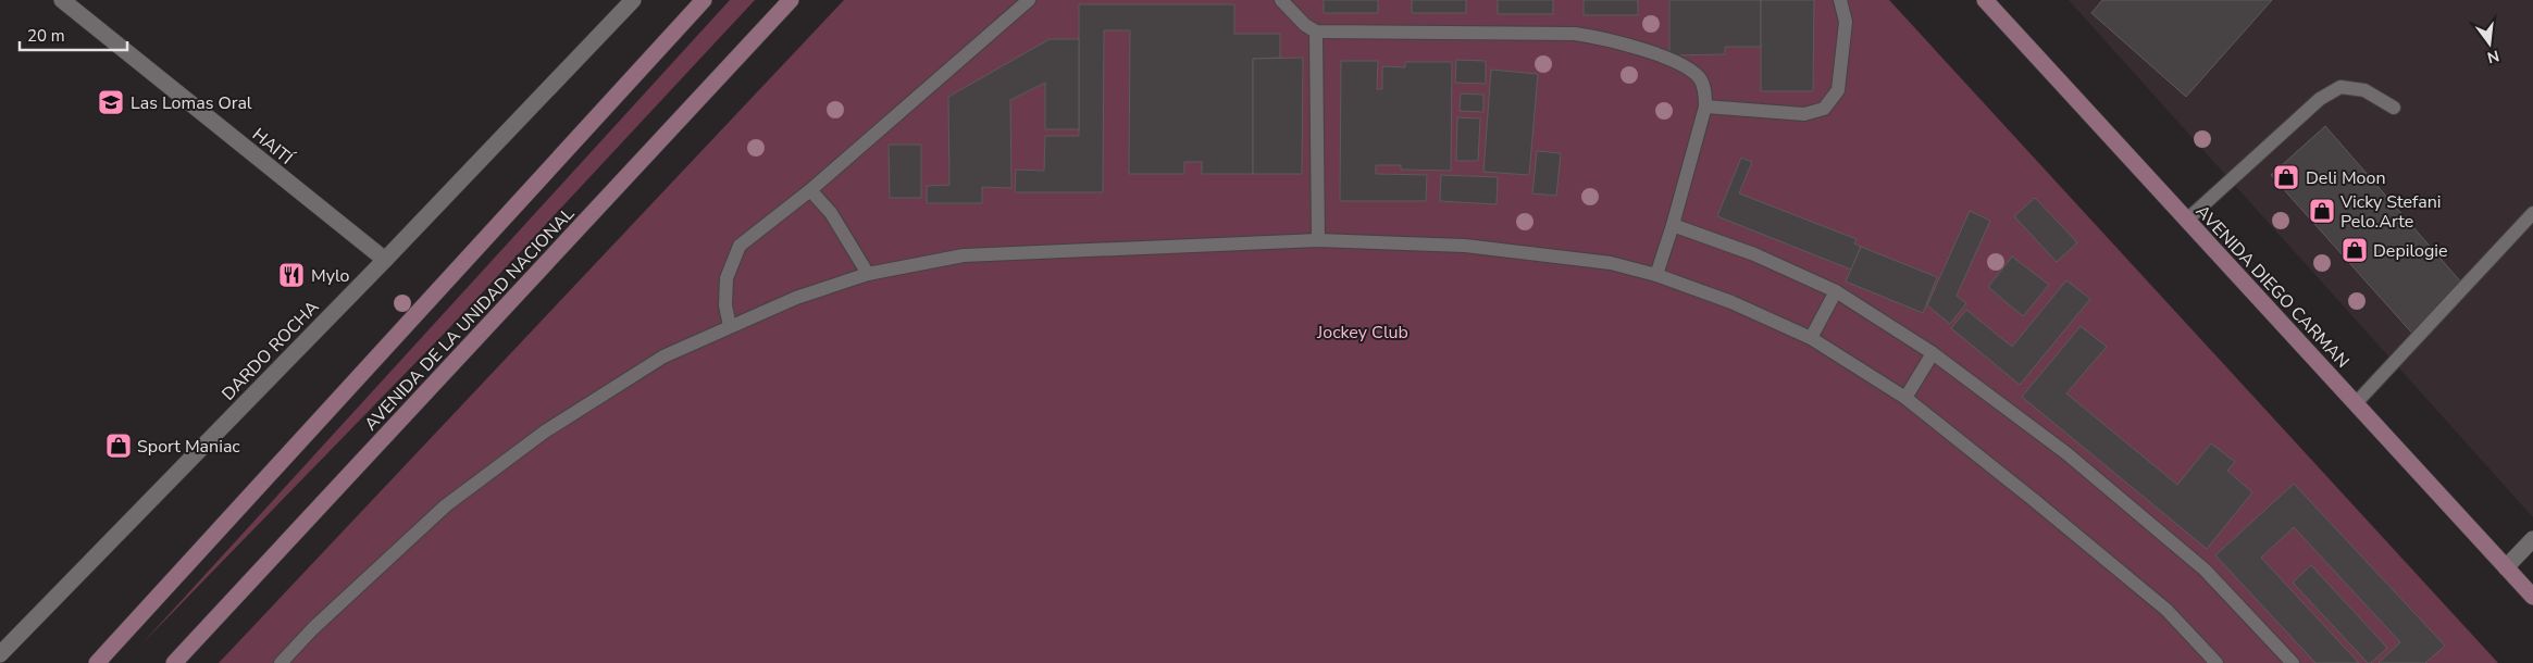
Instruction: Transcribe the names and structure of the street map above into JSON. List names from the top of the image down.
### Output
{
  "streets": {
    "main road": ["AVENIDA DIEGO CARMAN", "AVENIDA DE LA UNIDAD NACIONAL"],
    "street": ["HAITÍ", "DARDO ROCHA"]
  },
  "crossings": [
    ["HAITÍ", "DARDO ROCHA"]
  ],
  "parks": ["Jockey Club"],
  "places": {
    "school or university": ["Las Lomas Oral"],
    "shop": [
      "Deli Moon",
      "Vicky Stefani Pelo.Arte",
      "Depilogie",
      "Sport Maniac"
    ],
    "restaurant": ["Mylo"]
  },
  "scale_bar": "20 m",
  "north": "bottom"
}
